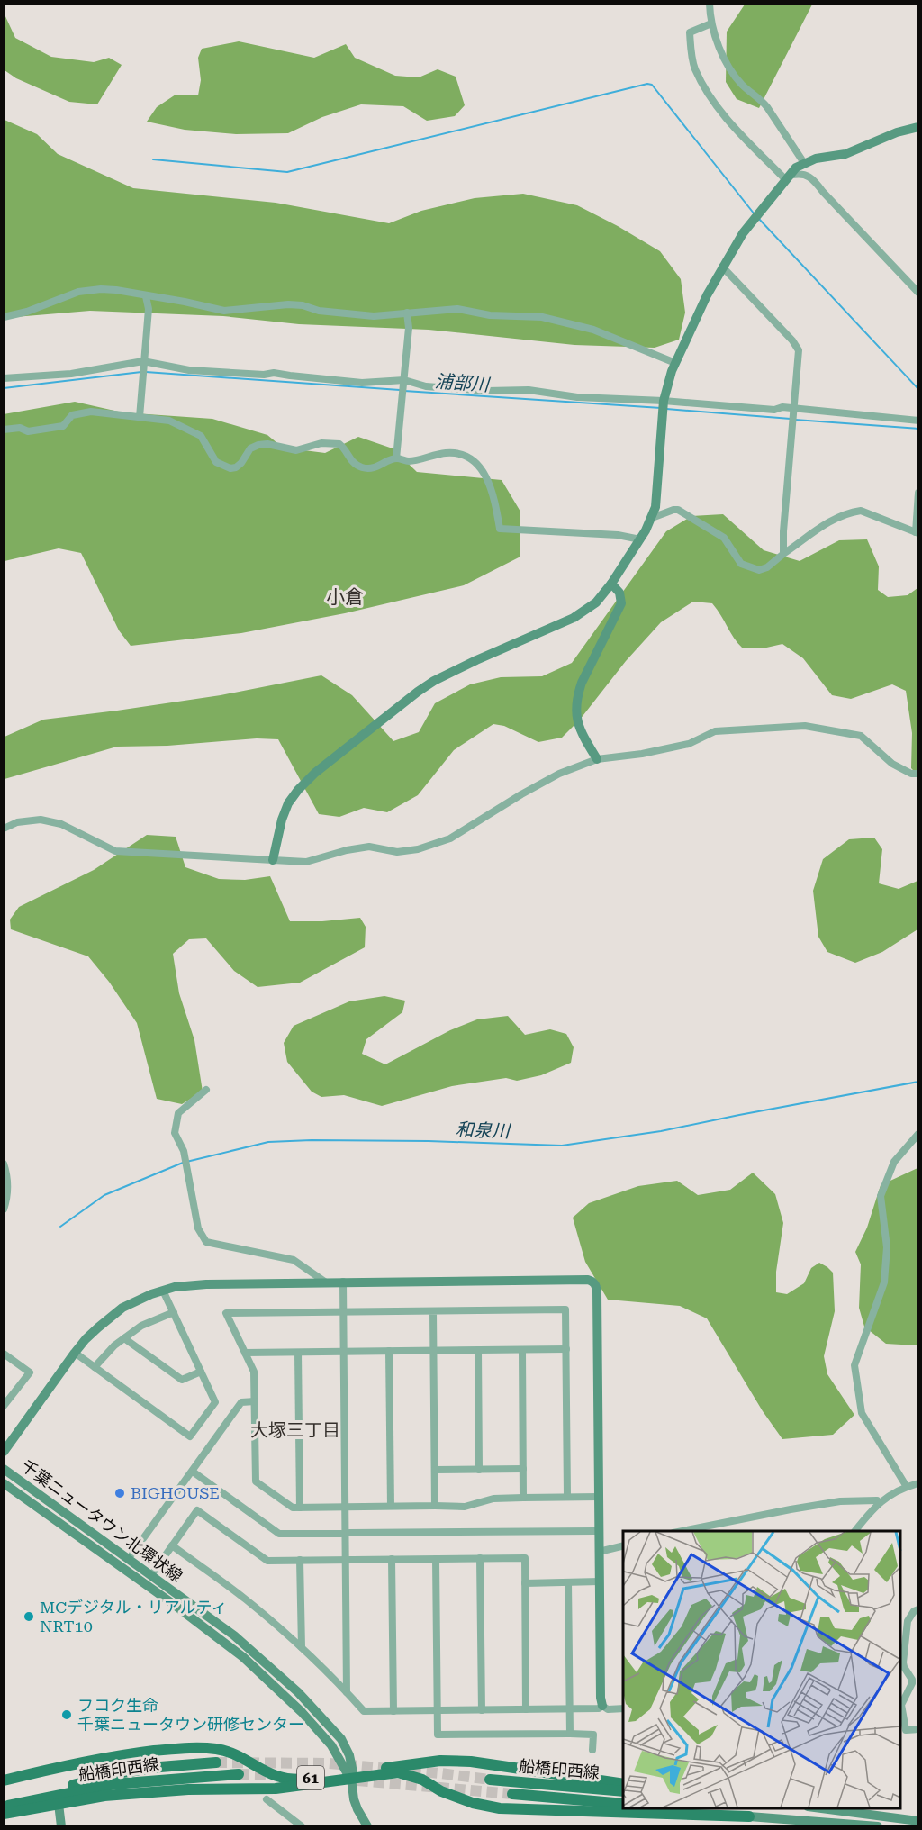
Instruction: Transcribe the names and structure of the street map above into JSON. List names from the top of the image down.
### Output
{
  "streets": {
    "main road": ["船橋印西線", "61"],
    "street": ["千葉ニュータウン北環状線"]
  },
  "crossings": [
    ["千葉ニュータウン北環状線", "61"]
  ],
  "districts": ["小倉", "大塚三丁目"],
  "water": ["浦部川", "和泉川"],
  "places": ["BIGHOUSE", "MCデジタル・リアルティ NRT10", "フコク生命 千葉ニュータウン研修センター"]
}
